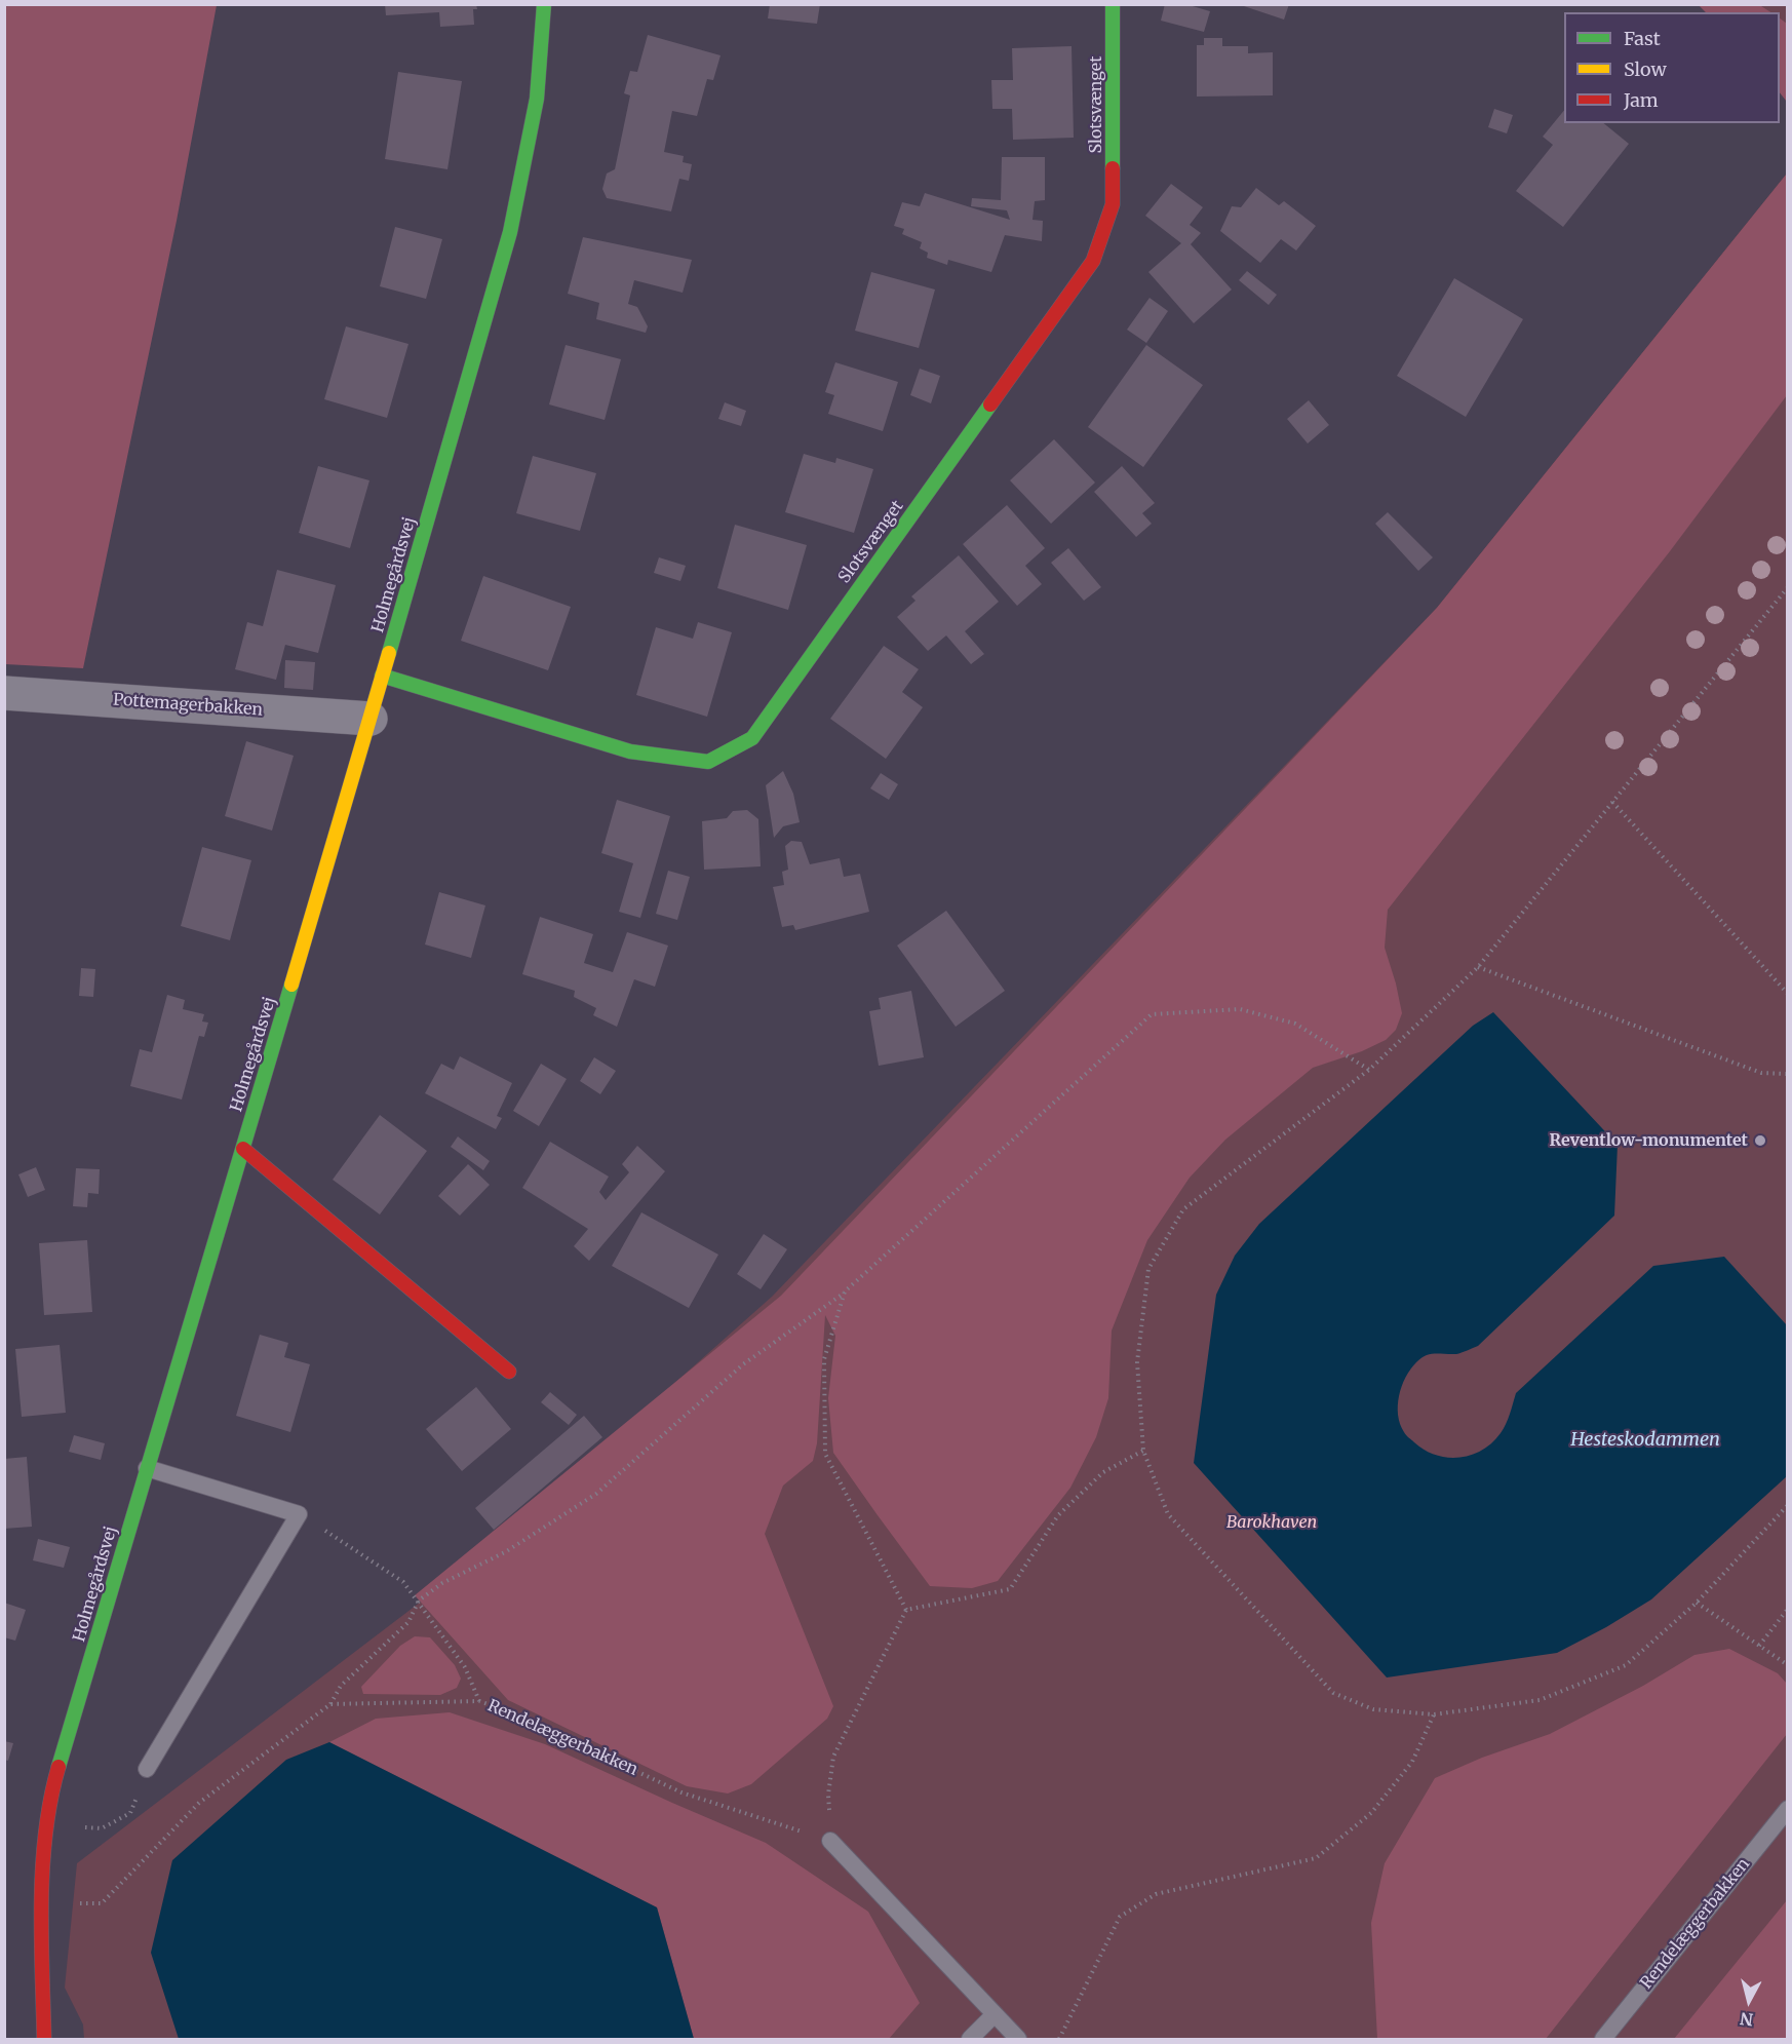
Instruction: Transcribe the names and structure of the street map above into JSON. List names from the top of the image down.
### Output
{
  "streets": {
    "street": ["Slotsvænget", "Holmegårdsvej", "Pottemagerbakken"],
    "lane": ["Rendelæggerbakken"]
  },
  "crossings": [
    ["Slotsvænget", "Holmegårdsvej"],
    ["Holmegårdsvej", "Pottemagerbakken"]
  ],
  "water": ["Hesteskodammen"],
  "parks": ["Barokhaven"],
  "places": ["Reventlow-monumentet"],
  "legend": ["Fast", "Slow", "Jam"],
  "north": "bottom"
}
